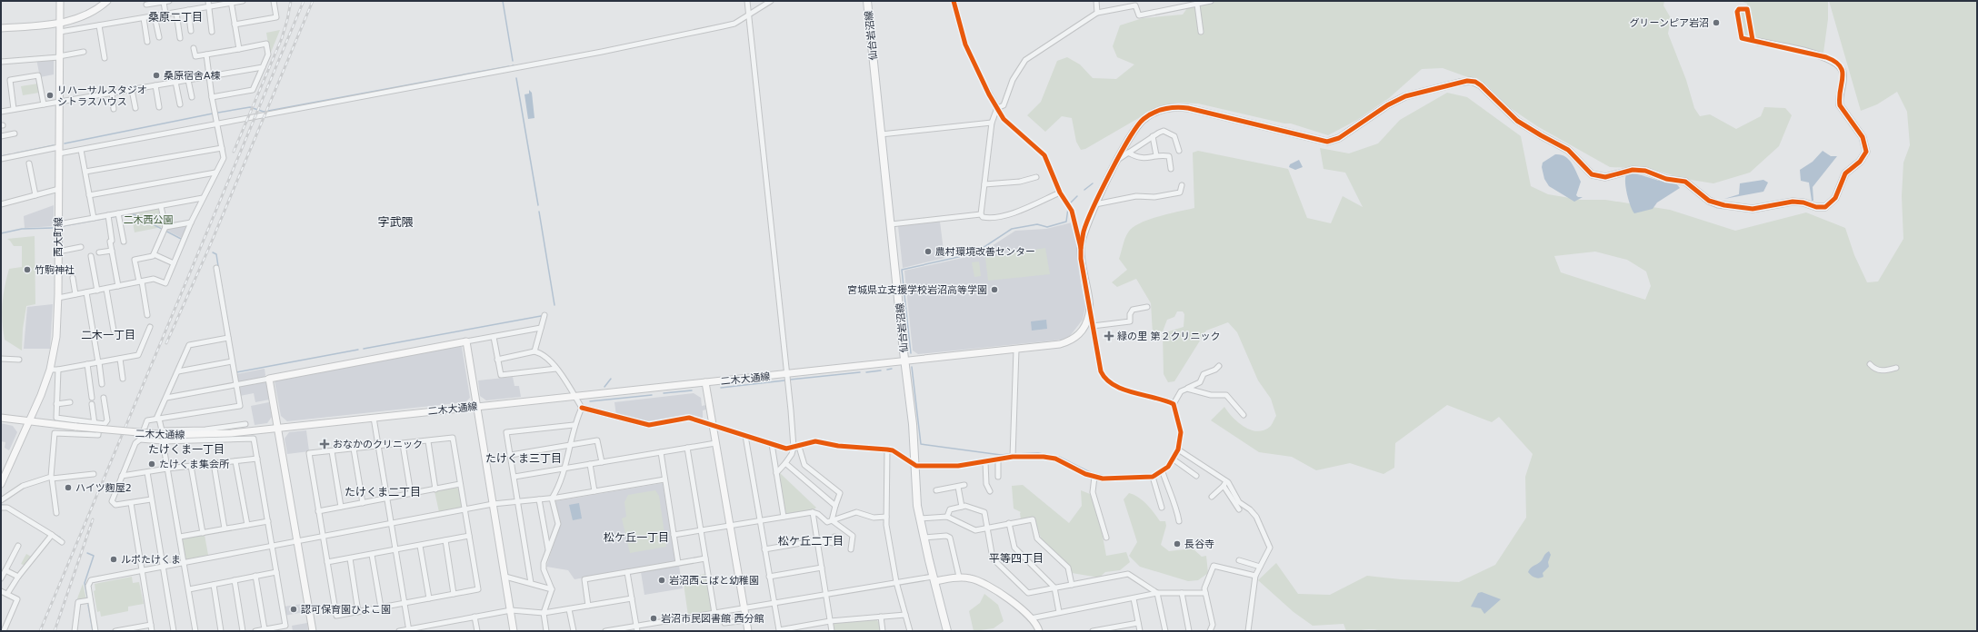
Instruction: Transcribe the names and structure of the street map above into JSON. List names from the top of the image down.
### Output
{
  "streets": {
    "main road": ["仙台岩沼線"],
    "street": ["西大町線", "二木大通線"]
  },
  "crossings": [
    ["仙台岩沼線", "二木大通線"],
    ["西大町線", "二木大通線"]
  ],
  "districts": [
    "桑原二丁目",
    "字武隈",
    "二木一丁目",
    "たけくま一丁目",
    "たけくま三丁目",
    "たけくま二丁目",
    "松ケ丘一丁目",
    "松ケ丘二丁目",
    "平等四丁目"
  ],
  "parks": ["二木西公園"],
  "places": {
    "other": [
      "グリーンピア岩沼",
      "桑原宿舎A棟",
      "リハーサルスタジオ シトラスハウス",
      "農村環境改善センター",
      "竹駒神社",
      "宮城県立支援学校岩沼高等学園",
      "たけくま集会所",
      "ハイツ麴屋2",
      "長谷寺",
      "ルポたけくま",
      "岩沼西こばと幼稚園",
      "認可保育園ひよこ園",
      "岩沼市民図書館 西分館"
    ],
    "health": ["緑の里 第２クリニック", "おなかのクリニック"]
  }
}
